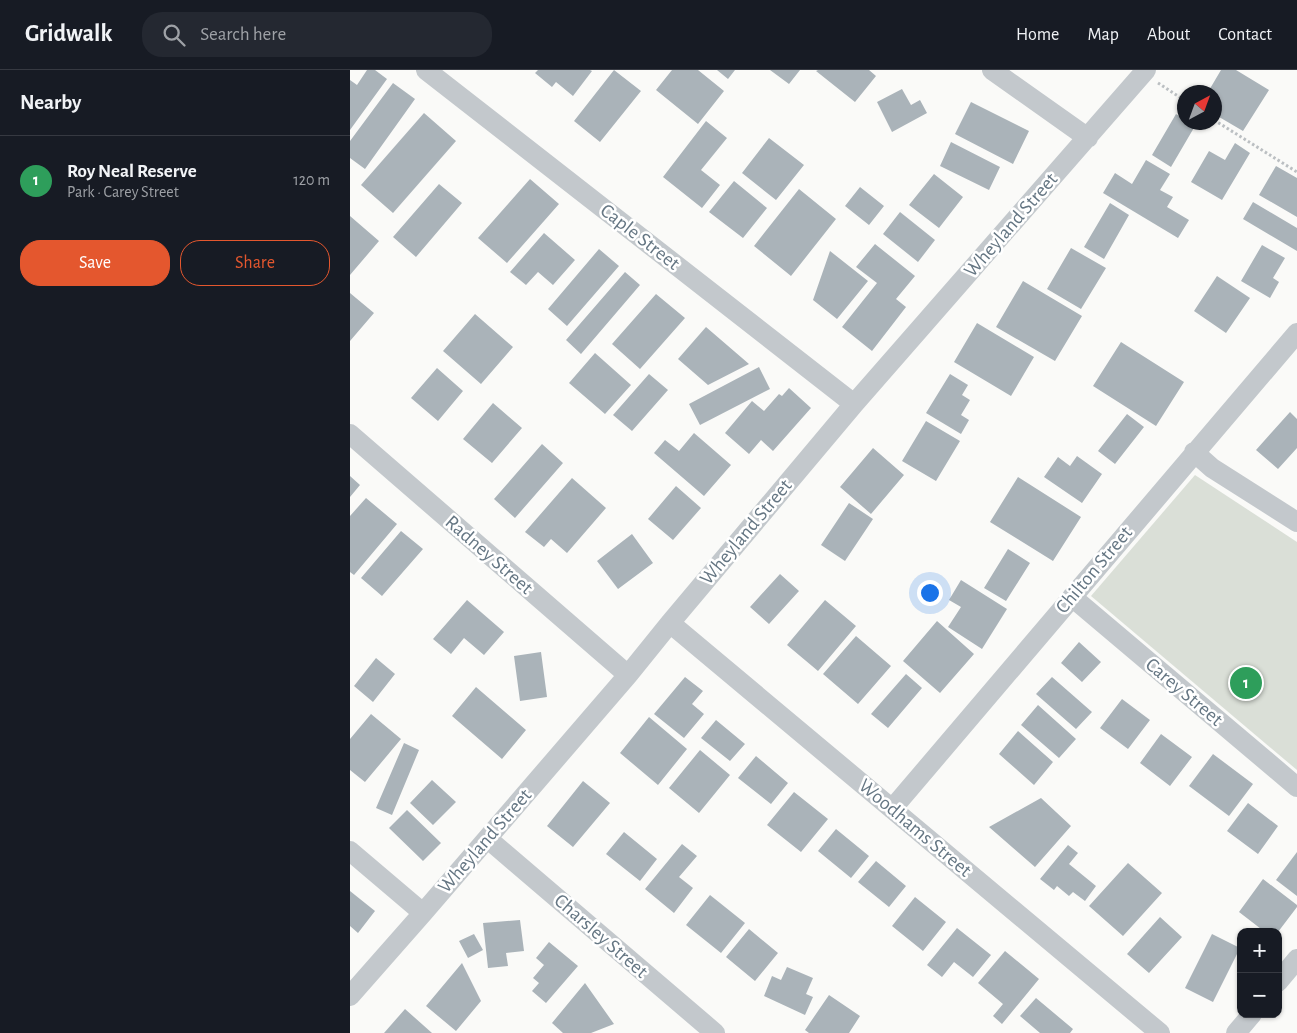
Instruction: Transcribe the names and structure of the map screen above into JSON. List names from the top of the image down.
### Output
{
  "streets": {
    "street": [
      "Wheyland Street",
      "Caple Street",
      "Radney Street",
      "Chilton Street",
      "Carey Street",
      "Woodhams Street",
      "Charsley Street"
    ]
  },
  "crossings": [
    ["Wheyland Street", "Caple Street"],
    ["Wheyland Street", "Radney Street"],
    ["Wheyland Street", "Woodhams Street"],
    ["Wheyland Street", "Charsley Street"],
    ["Chilton Street", "Carey Street"],
    ["Chilton Street", "Woodhams Street"]
  ],
  "north": "top right",
  "page": {
    "header": "Gridwalk",
    "search": "Search here",
    "nav": [
      "Home",
      "Map",
      "About",
      "Contact"
    ],
    "heading": "Nearby",
    "list": [
      {
        "mark": "1",
        "name": "Roy Neal Reserve",
        "note": "Park · Carey Street",
        "value": "120 m"
      }
    ],
    "buttons": ["Save", "Share"],
    "pins": "1",
    "map_buttons": ["+", "−"]
  }
}
